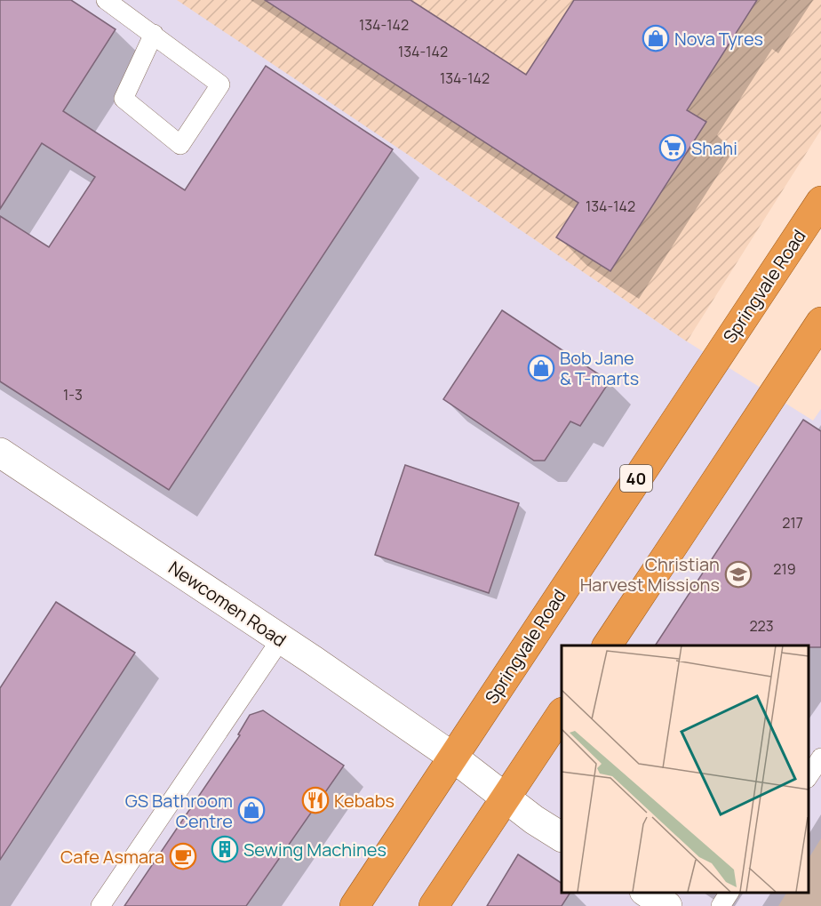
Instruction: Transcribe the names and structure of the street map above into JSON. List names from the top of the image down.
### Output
{
  "streets": {
    "highway": ["Springvale Road", "40"],
    "street": ["Newcomen Road"]
  },
  "crossings": [
    ["Springvale Road", "Newcomen Road"]
  ],
  "places": {
    "shop": ["Nova Tyres", "Bob Jane & T-marts", "GS Bathroom Centre"],
    "supermarket": ["Shahi"],
    "school or university": ["Christian Harvest Missions"],
    "restaurant": ["Kebabs"],
    "building": ["Sewing Machines"],
    "cafe": ["Cafe Asmara"]
  },
  "house_numbers": [
    "134-142",
    "134-142",
    "134-142",
    "134-142",
    "1-3",
    "217",
    "219",
    "223"
  ]
}
